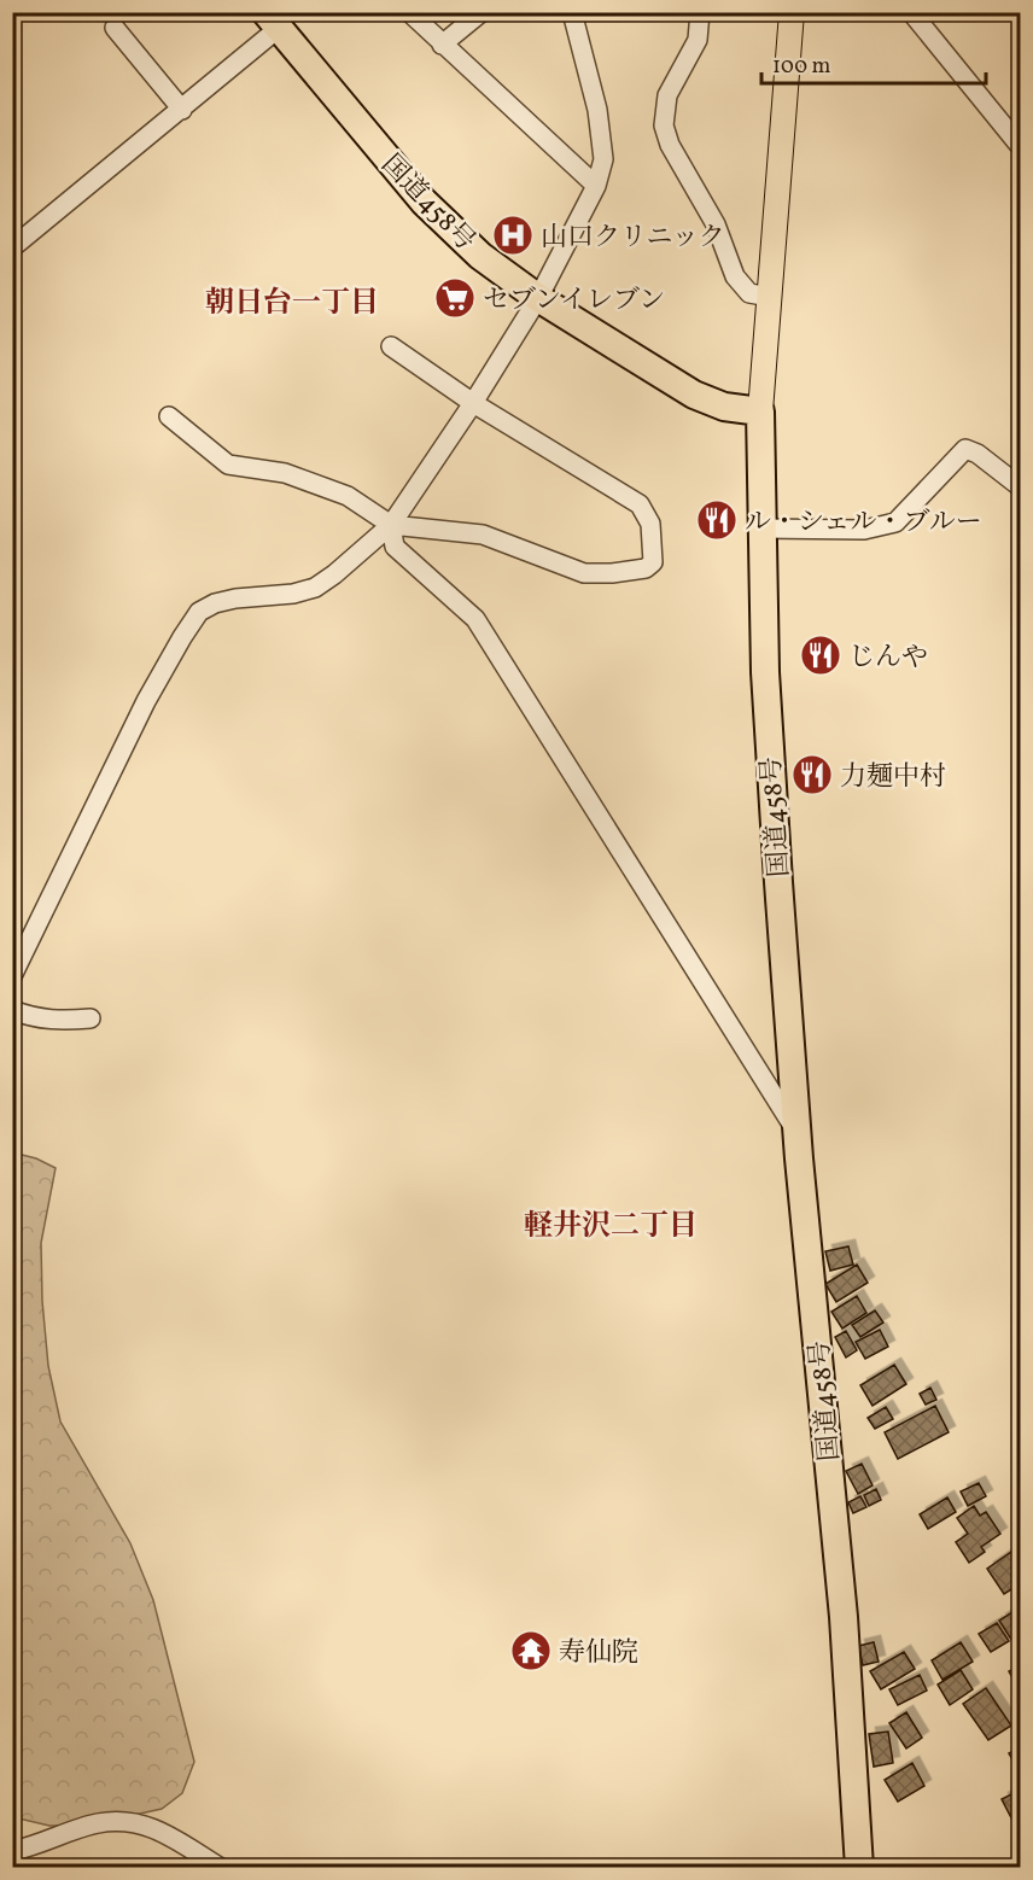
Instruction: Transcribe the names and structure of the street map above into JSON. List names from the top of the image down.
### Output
{
  "streets": {
    "highway": ["国道458号"]
  },
  "districts": ["朝日台一丁目", "軽井沢二丁目"],
  "places": {
    "hospital": ["山口クリニック"],
    "supermarket": ["セブンイレブン"],
    "restaurant": ["ル・シェル・ブルー", "じんや", "力麺中村"],
    "temple": ["寿仙院"]
  },
  "scale_bar": "100 m"
}
